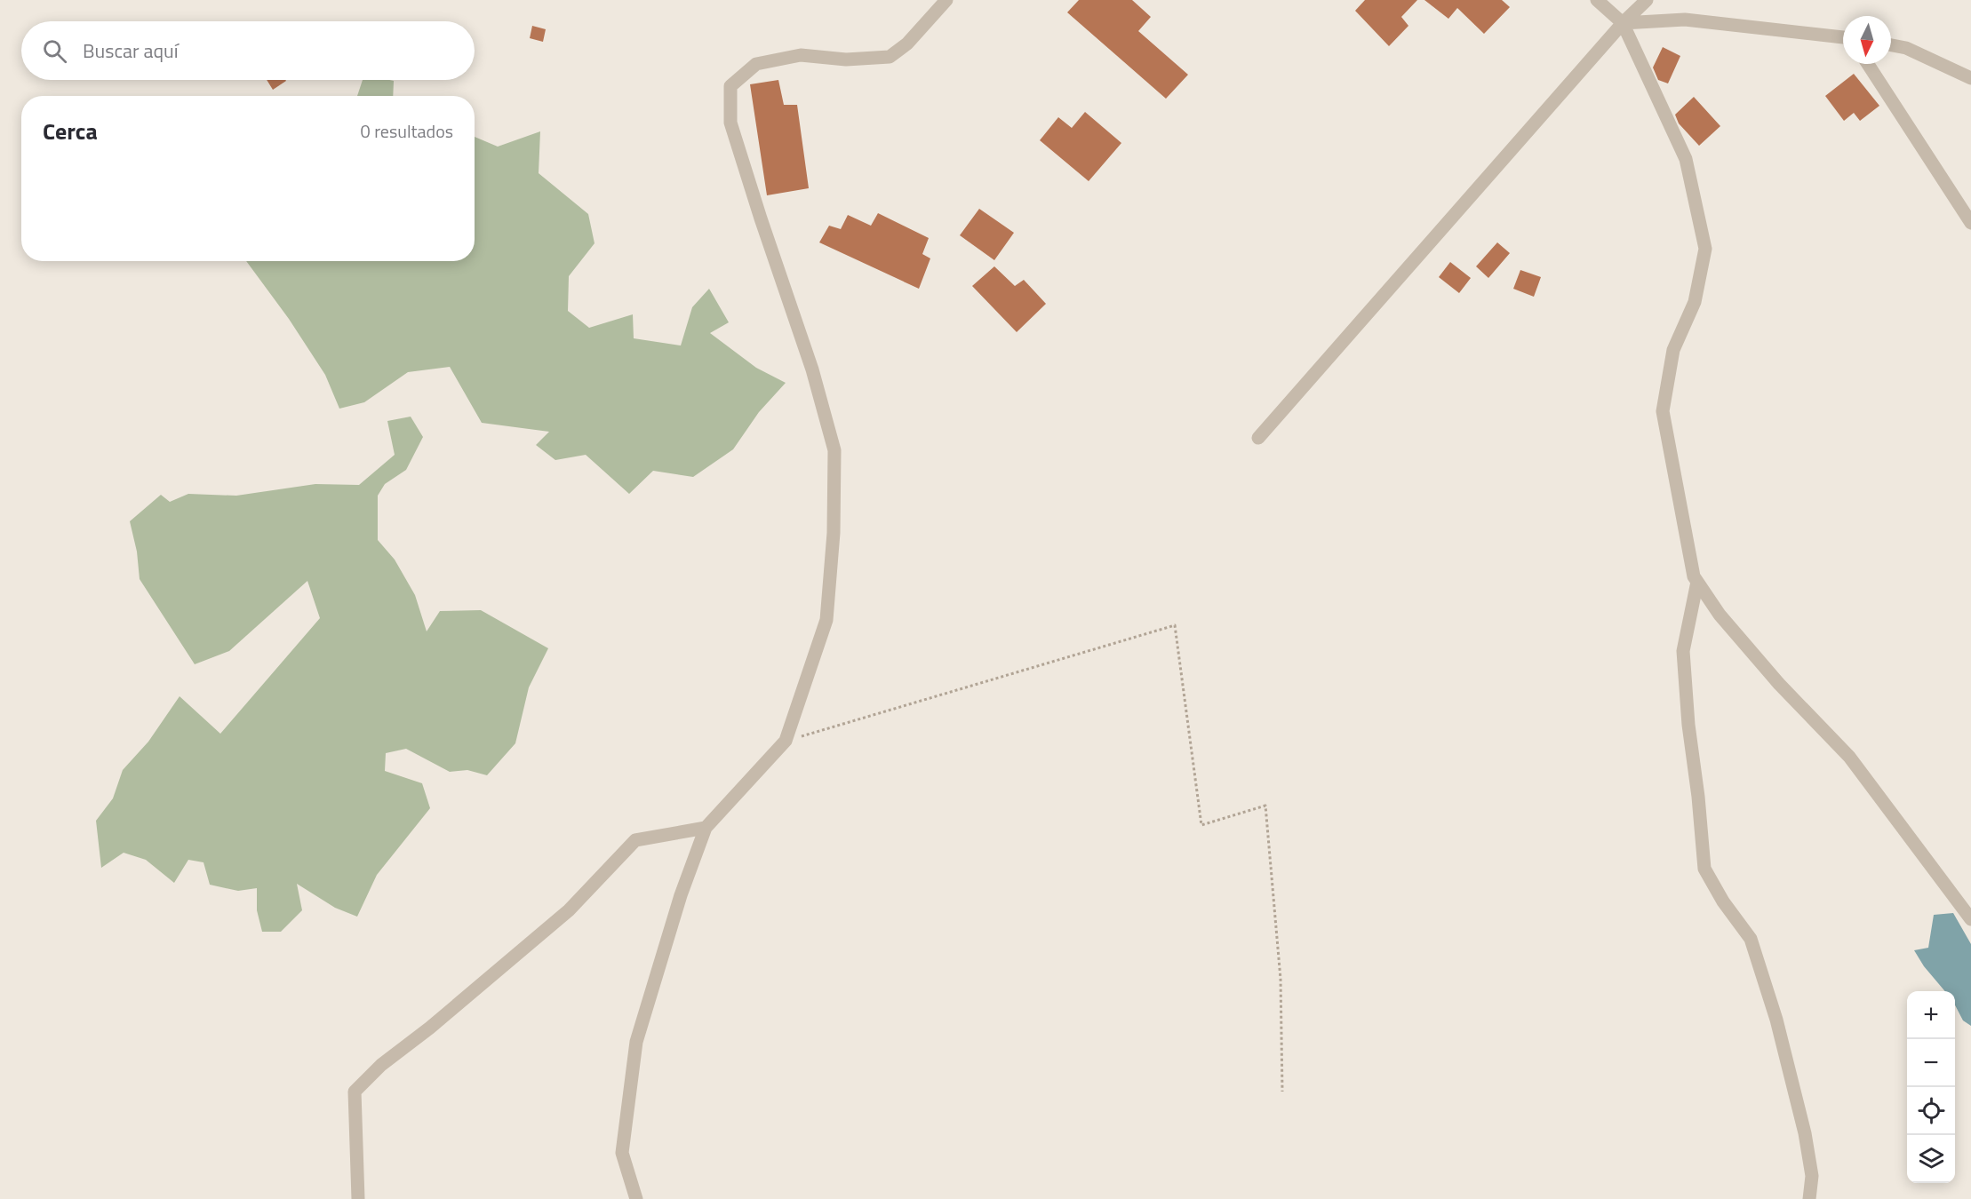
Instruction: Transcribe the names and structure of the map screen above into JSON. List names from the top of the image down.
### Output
{
  "north": "bottom",
  "page": {
    "search": "Buscar aquí",
    "heading": ["Cerca", "0 resultados"],
    "map_buttons": ["+", "−"]
  }
}
